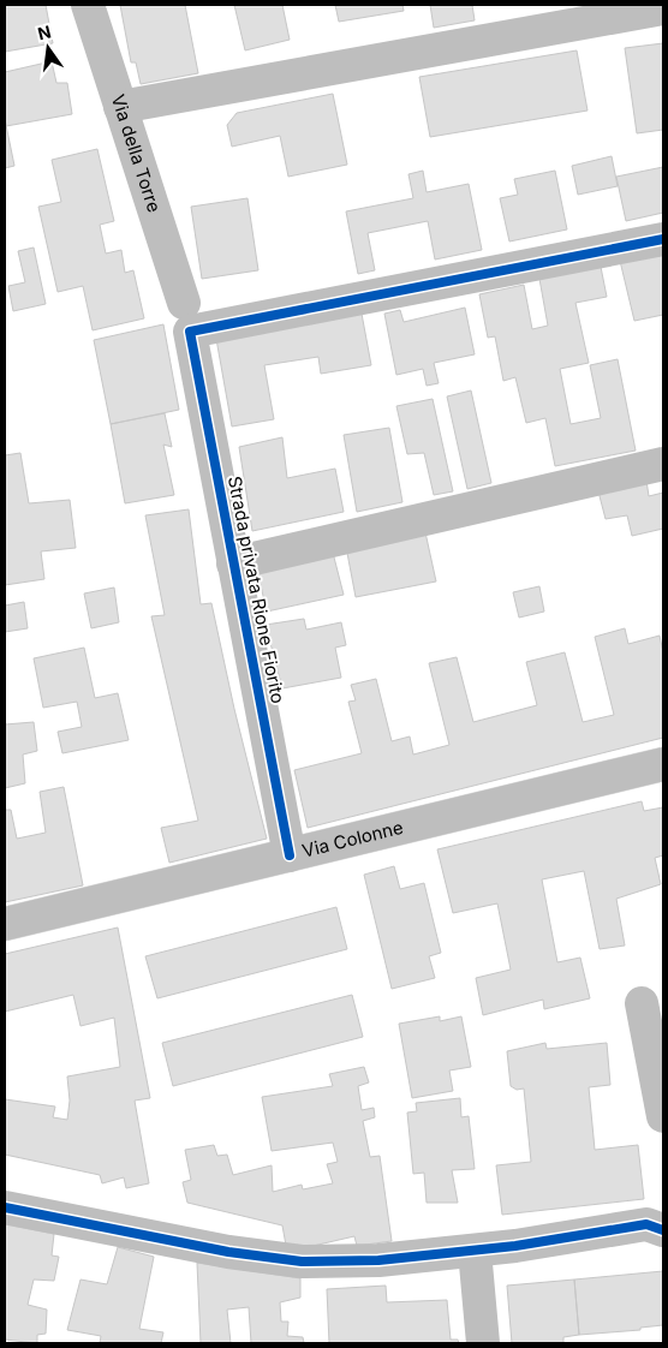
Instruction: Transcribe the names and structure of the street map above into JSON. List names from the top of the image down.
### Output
{
  "streets": {
    "street": ["Via della Torre", "Strada privata Rione Fiorito", "Via Colonne"]
  },
  "crossings": [
    ["Via della Torre", "Strada privata Rione Fiorito"],
    ["Strada privata Rione Fiorito", "Via Colonne"]
  ],
  "north": "top"
}
